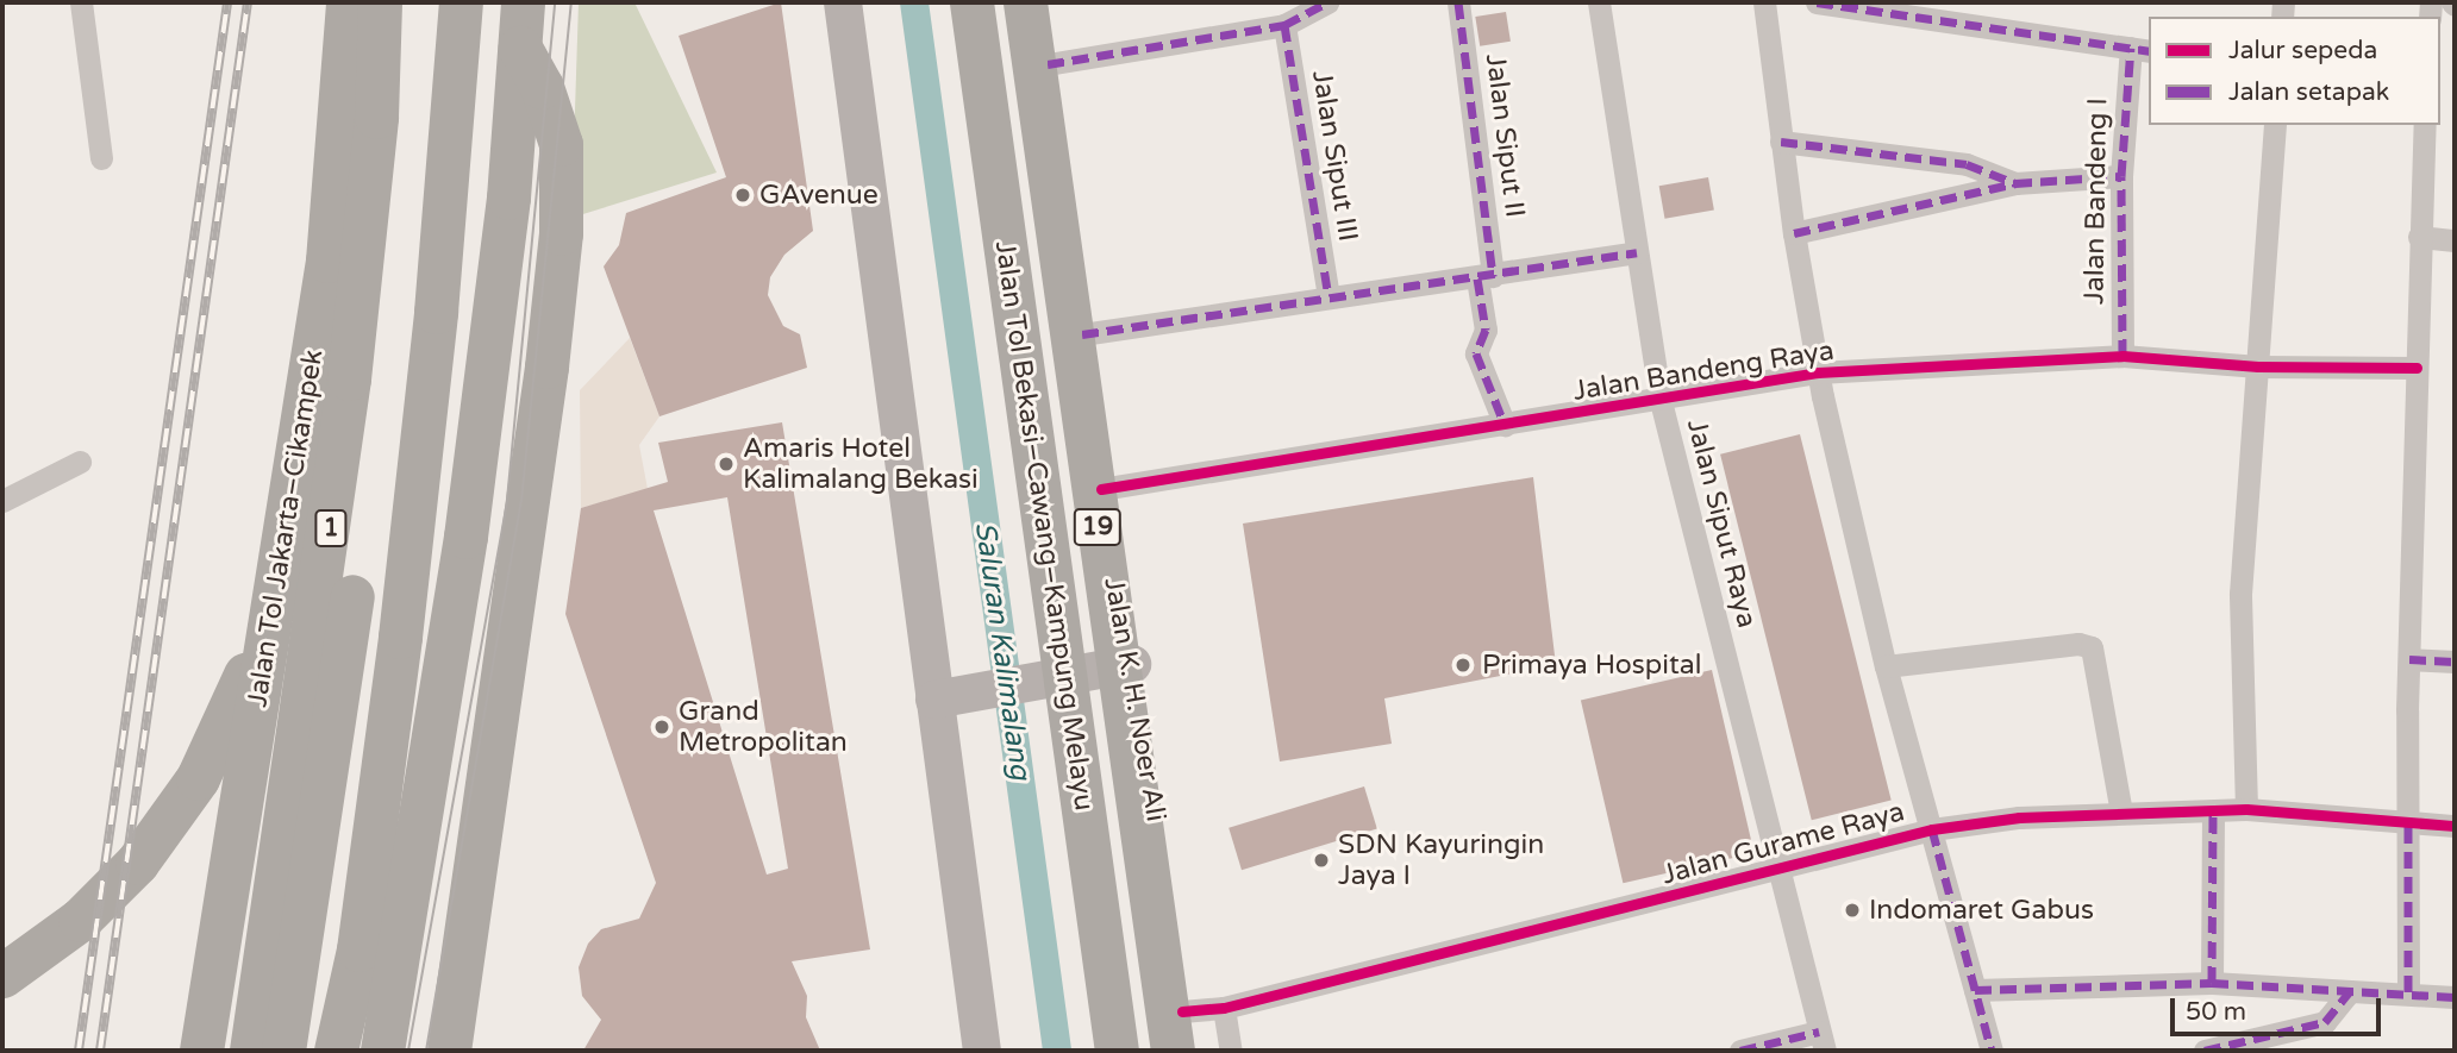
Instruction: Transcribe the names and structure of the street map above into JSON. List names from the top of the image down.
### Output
{
  "streets": {
    "highway": [
      "Jalan Tol Bekasi–Cawang–Kampung Melayu",
      "19",
      "Jalan Tol Jakarta–Cikampek",
      "1"
    ],
    "main road": ["Jalan K. H. Noer Ali"],
    "street": [
      "Jalan Siput II",
      "Jalan Siput III",
      "Jalan Bandeng I",
      "Jalan Bandeng Raya",
      "Jalan Siput Raya",
      "Jalan Gurame Raya"
    ]
  },
  "crossings": [
    ["Jalan Siput II", "Jalan Bandeng Raya"],
    ["Jalan Bandeng I", "Jalan Bandeng Raya"],
    ["Jalan Bandeng Raya", "Jalan Siput Raya"],
    ["Jalan Bandeng Raya", "Jalan K. H. Noer Ali"],
    ["Jalan Siput Raya", "Jalan Gurame Raya"],
    ["Jalan Tol Bekasi–Cawang–Kampung Melayu", "Jalan K. H. Noer Ali"],
    ["Jalan Tol Bekasi–Cawang–Kampung Melayu", "Jalan Gurame Raya"],
    ["Jalan K. H. Noer Ali", "Jalan Gurame Raya"]
  ],
  "water": ["Saluran Kalimalang"],
  "places": [
    "GAvenue",
    "Amaris Hotel Kalimalang Bekasi",
    "Primaya Hospital",
    "Grand Metropolitan",
    "SDN Kayuringin Jaya I",
    "Indomaret Gabus"
  ],
  "legend": ["Jalur sepeda", "Jalan setapak"],
  "scale_bar": "50 m"
}
